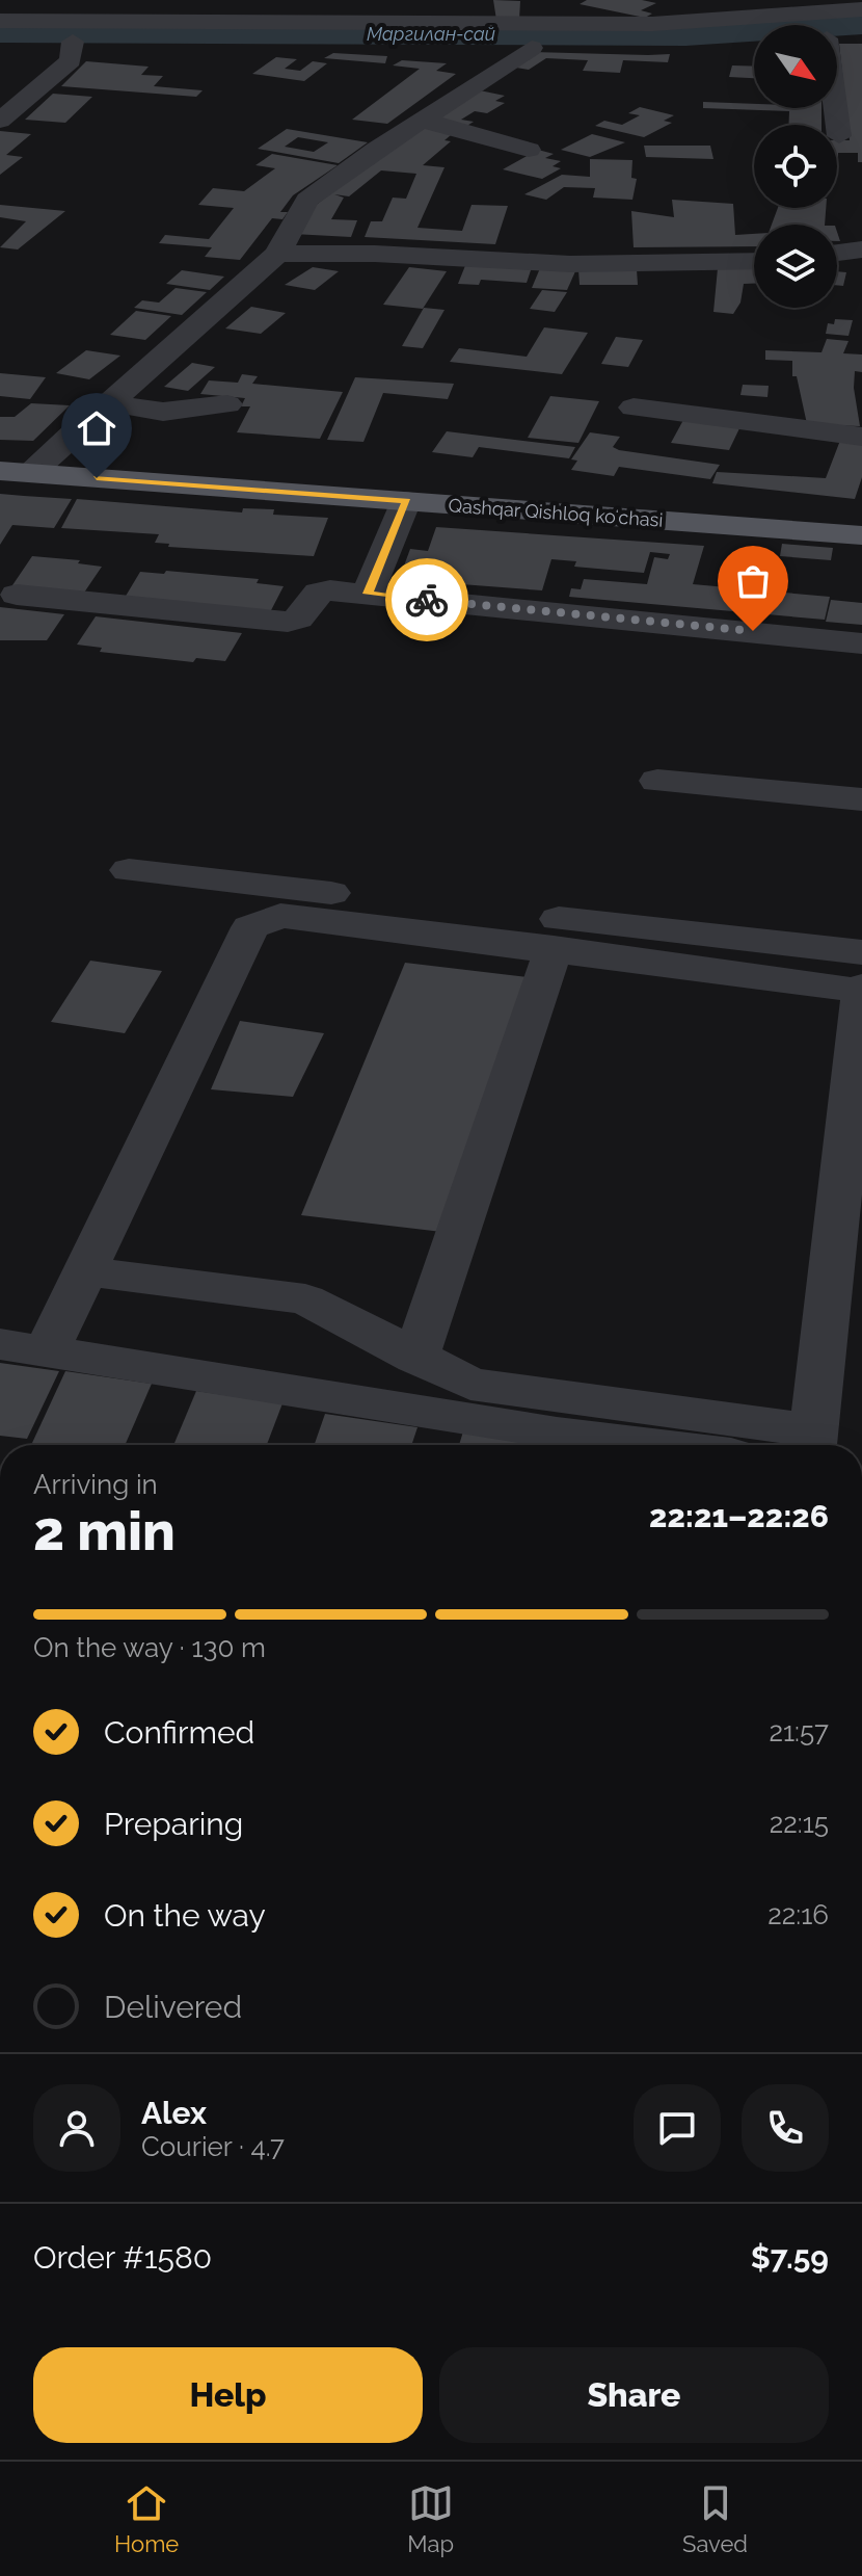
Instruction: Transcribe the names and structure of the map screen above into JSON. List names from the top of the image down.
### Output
{
  "streets": {
    "main road": ["Qashqar Qishloq koʻchasi"]
  },
  "water": ["Маргилан-сай"],
  "north": "bottom right",
  "page": {
    "heading": ["2 min", "Arriving in", "22:21–22:26"],
    "panel": [
      "Alex",
      "Courier · 4.7",
      "Order #1580",
      "$7.59"
    ],
    "bar": "On the way · 130 m",
    "list": [
      ["Confirmed", "21:57"],
      ["Preparing", "22:15"],
      ["On the way", "22:16"],
      "Delivered"
    ],
    "buttons": ["Help", "Share"],
    "tabs": ["Home", "Map", "Saved"]
  }
}
